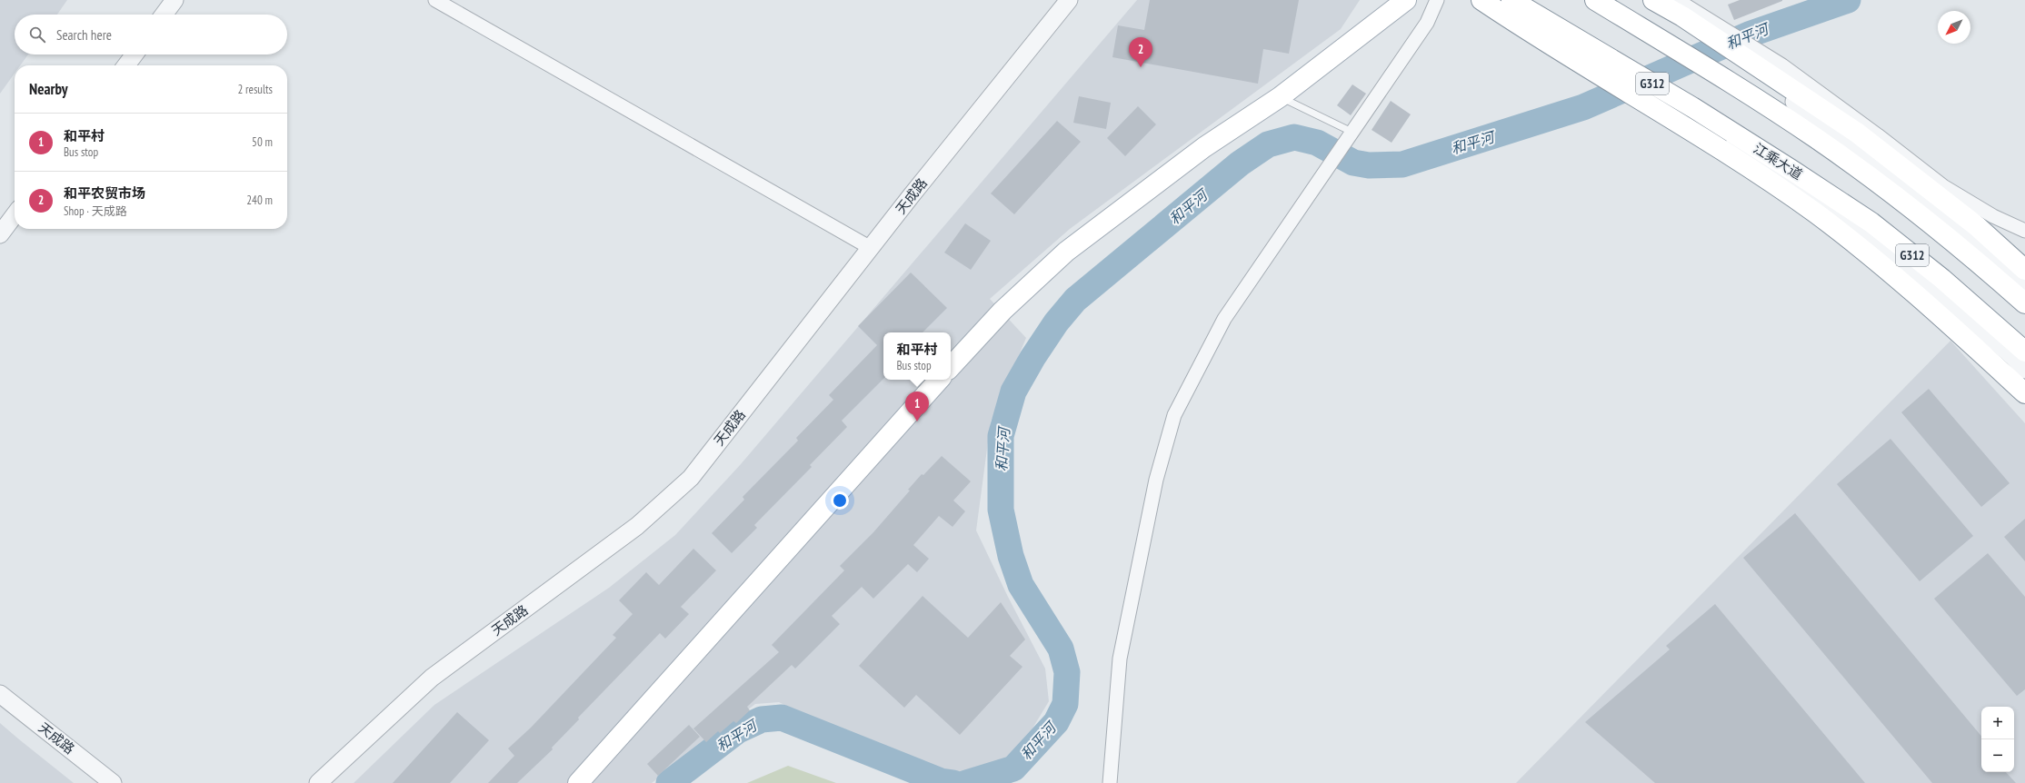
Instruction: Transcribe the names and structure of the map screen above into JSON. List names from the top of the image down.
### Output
{
  "streets": {
    "main road": ["G312", "江乘大道"],
    "street": ["天成路"]
  },
  "water": ["和平河"],
  "north": "bottom left",
  "page": {
    "search": "Search here",
    "pins": ["2", "1"],
    "heading": ["Nearby", "2 results"],
    "list": [
      {
        "mark": "1",
        "name": "和平村",
        "note": "Bus stop",
        "value": "50 m"
      },
      {
        "mark": "2",
        "name": "和平农贸市场",
        "note": "Shop · 天成路",
        "value": "240 m"
      }
    ],
    "popup": ["和平村", "Bus stop"],
    "map_buttons": ["+", "−"]
  }
}
